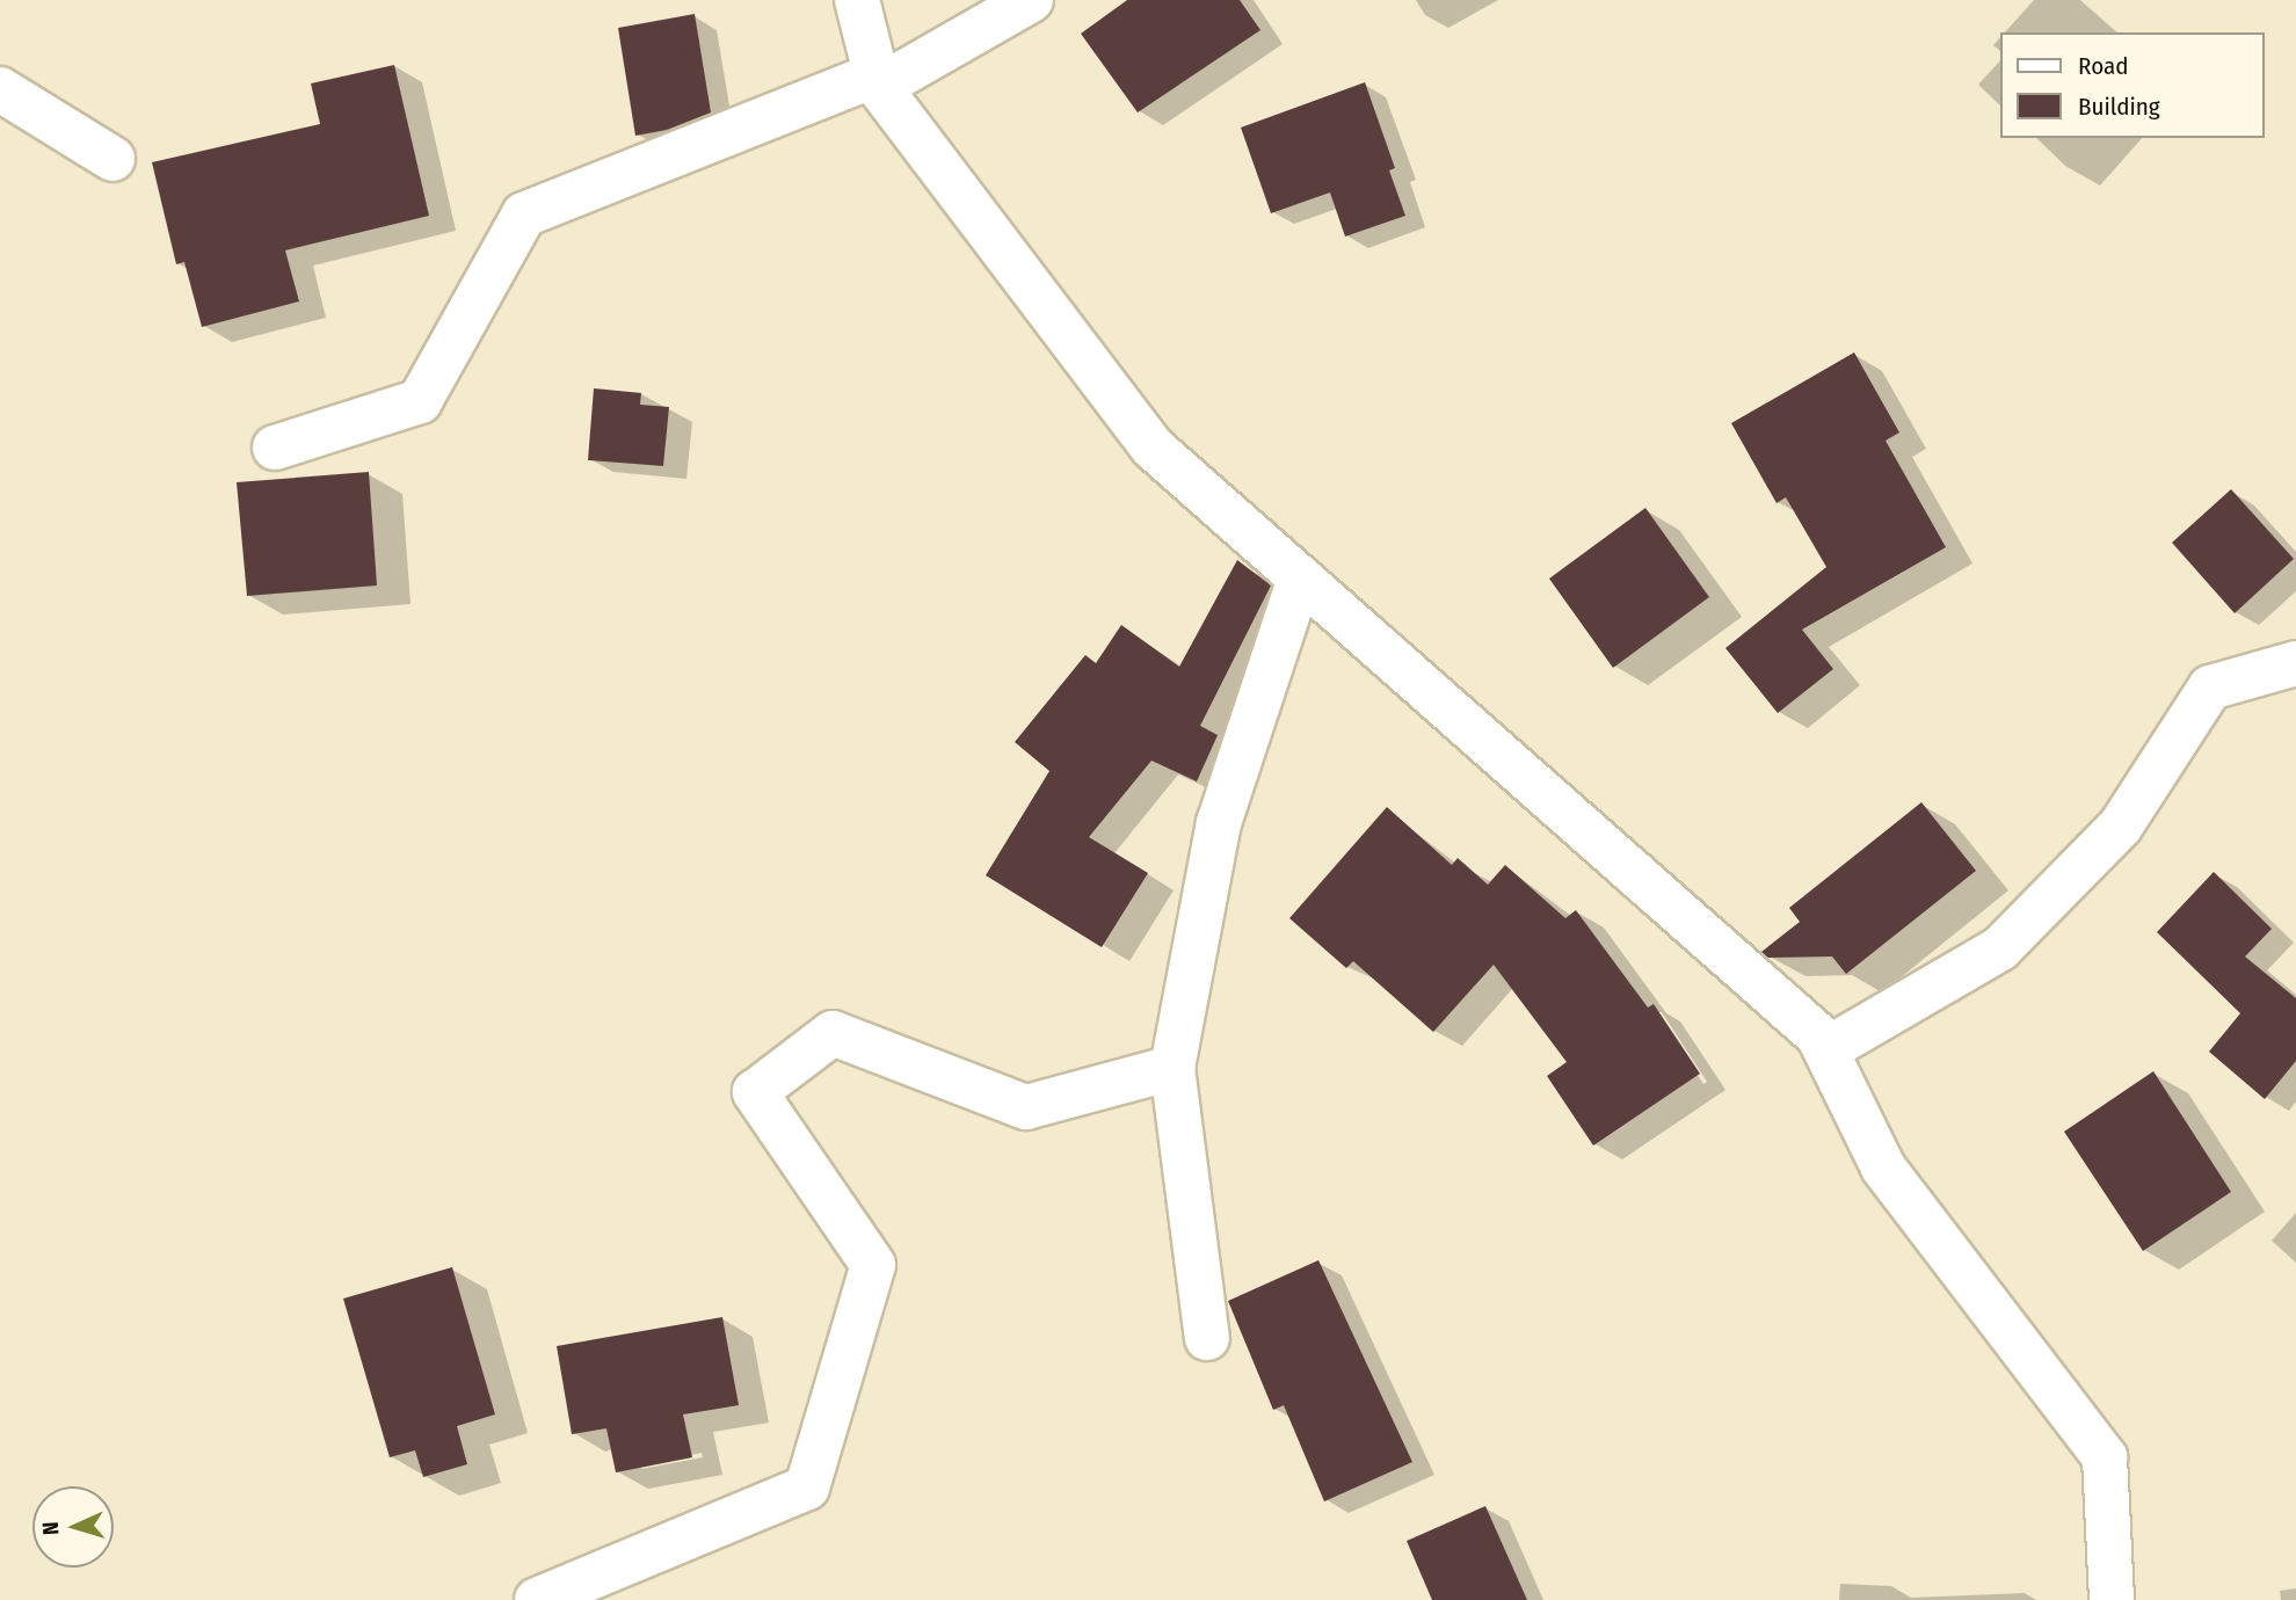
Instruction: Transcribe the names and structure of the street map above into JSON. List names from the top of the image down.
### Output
{
  "legend": ["Road", "Building"],
  "north": "left"
}
